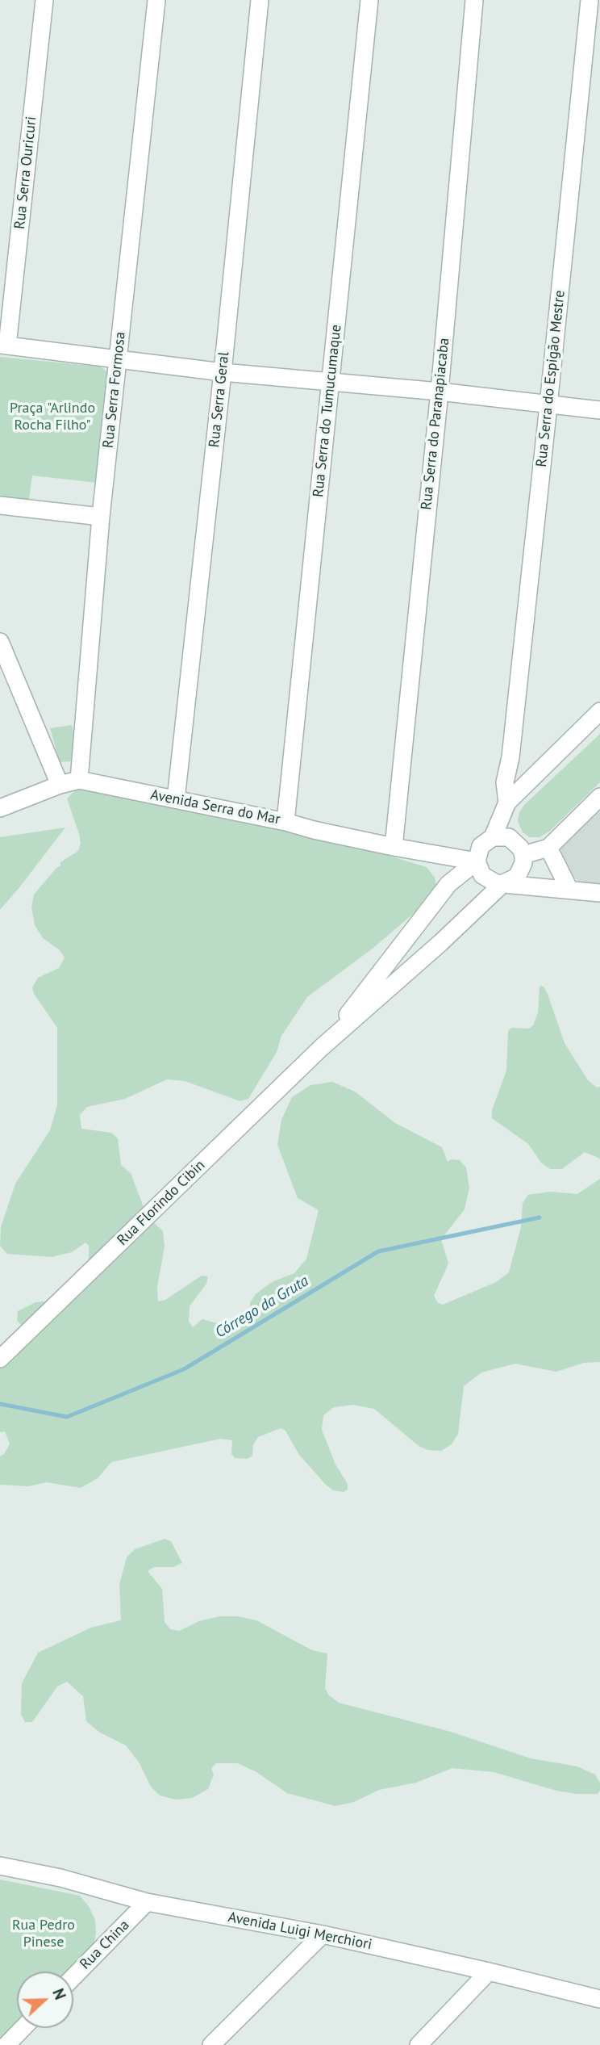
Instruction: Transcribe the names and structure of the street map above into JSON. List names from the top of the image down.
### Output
{
  "streets": {
    "street": [
      "Rua Serra Ouricuri",
      "Rua Serra do Espigão Mestre",
      "Rua Serra Formosa",
      "Rua Serra Geral",
      "Rua Serra do Tumucumaque",
      "Rua Serra do Paranapiacaba",
      "Avenida Serra do Mar",
      "Rua Florindo Cibin",
      "Avenida Luigi Merchiori",
      "Rua China"
    ]
  },
  "crossings": [
    ["Rua Serra Formosa", "Avenida Serra do Mar"],
    ["Rua Serra Geral", "Avenida Serra do Mar"],
    ["Rua Serra do Tumucumaque", "Avenida Serra do Mar"],
    ["Rua Serra do Paranapiacaba", "Avenida Serra do Mar"],
    ["Avenida Serra do Mar", "Rua Florindo Cibin"],
    ["Avenida Luigi Merchiori", "Rua China"]
  ],
  "water": ["Córrego da Gruta"],
  "parks": ["Praça \"Arlindo Rocha Filho\"", "Rua Pedro Pinese"],
  "north": "right"
}
